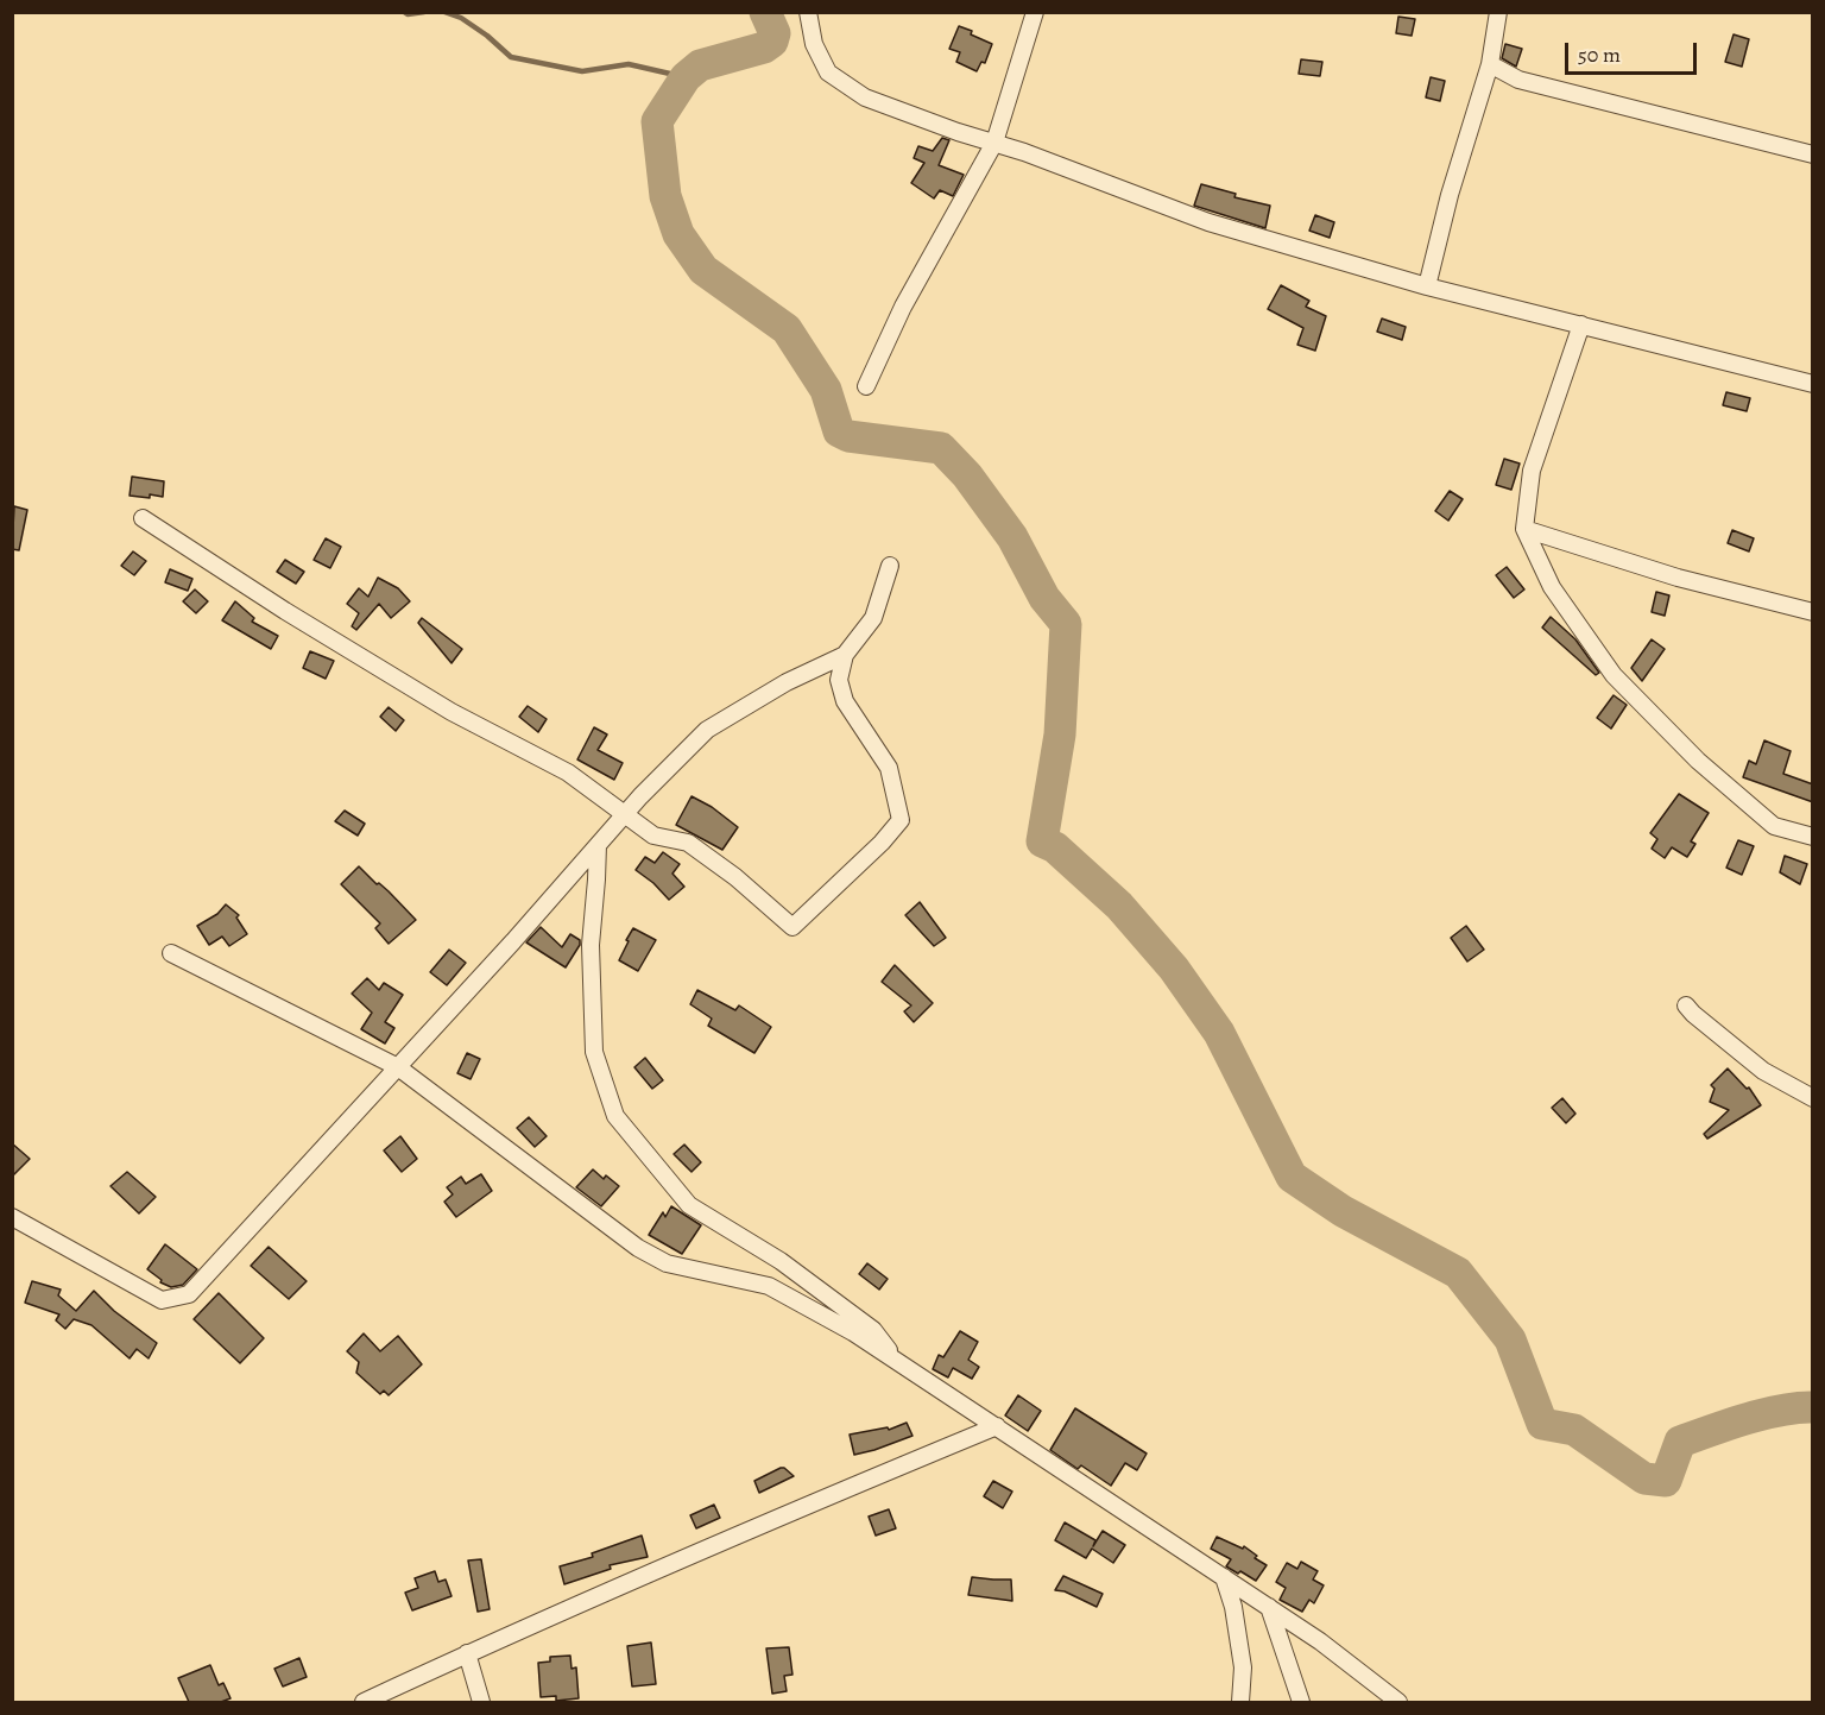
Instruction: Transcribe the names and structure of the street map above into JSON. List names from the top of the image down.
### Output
{
  "scale_bar": "50 m"
}
